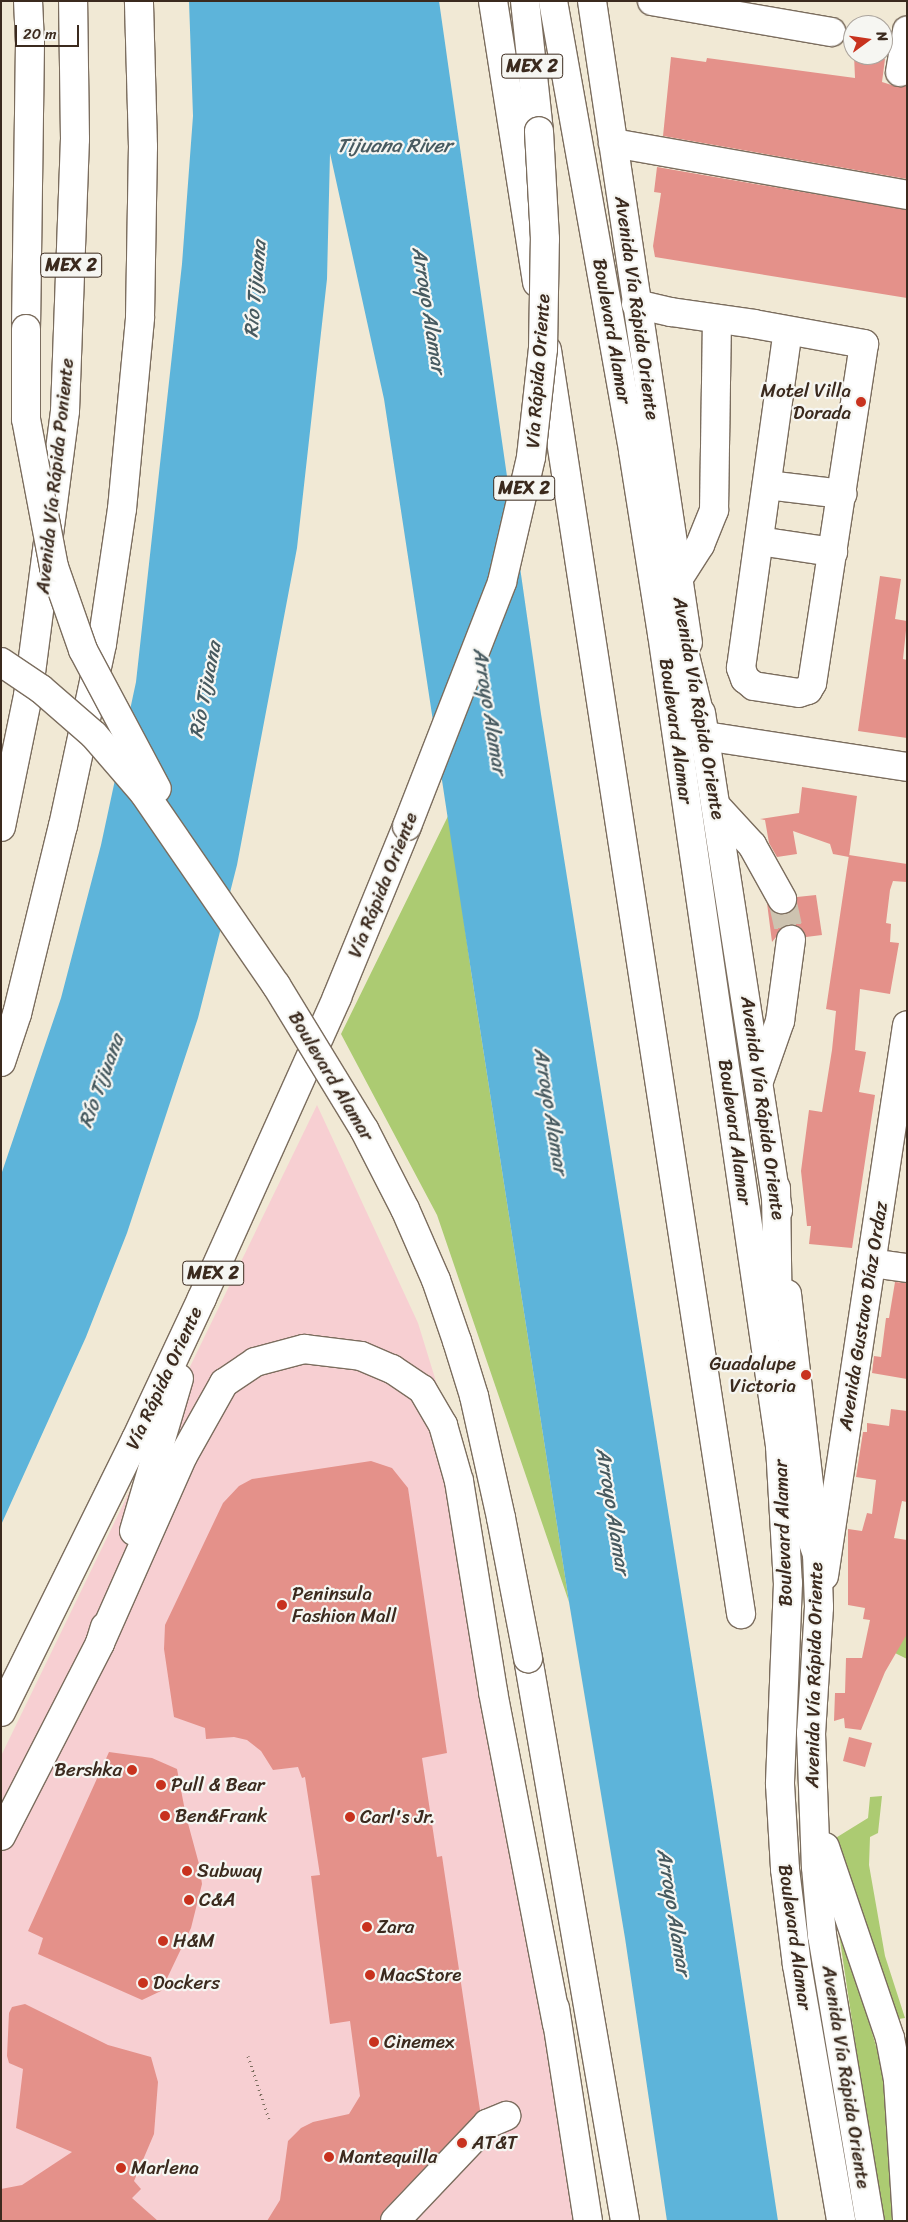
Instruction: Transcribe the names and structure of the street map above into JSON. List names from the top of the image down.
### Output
{
  "streets": {
    "main road": [
      "MEX 2",
      "Avenida Vía Rápida Oriente",
      "Boulevard Alamar",
      "Vía Rápida Oriente",
      "Avenida Vía Rápida Poniente",
      "Avenida Gustavo Díaz Ordaz"
    ]
  },
  "crossings": [
    ["Avenida Vía Rápida Oriente", "Avenida Gustavo Díaz Ordaz"]
  ],
  "water": ["Tijuana River", "Río Tijuana", "Arroyo Alamar"],
  "places": [
    "Motel Villa Dorada",
    "Guadalupe Victoria",
    "Peninsula Fashion Mall",
    "Bershka",
    "Pull & Bear",
    "Ben&Frank",
    "Carl's Jr.",
    "Subway",
    "C&A",
    "Zara",
    "H&M",
    "MacStore",
    "Dockers",
    "Cinemex",
    "AT&T",
    "Mantequilla",
    "Marlena"
  ],
  "scale_bar": "20 m",
  "north": "right"
}
